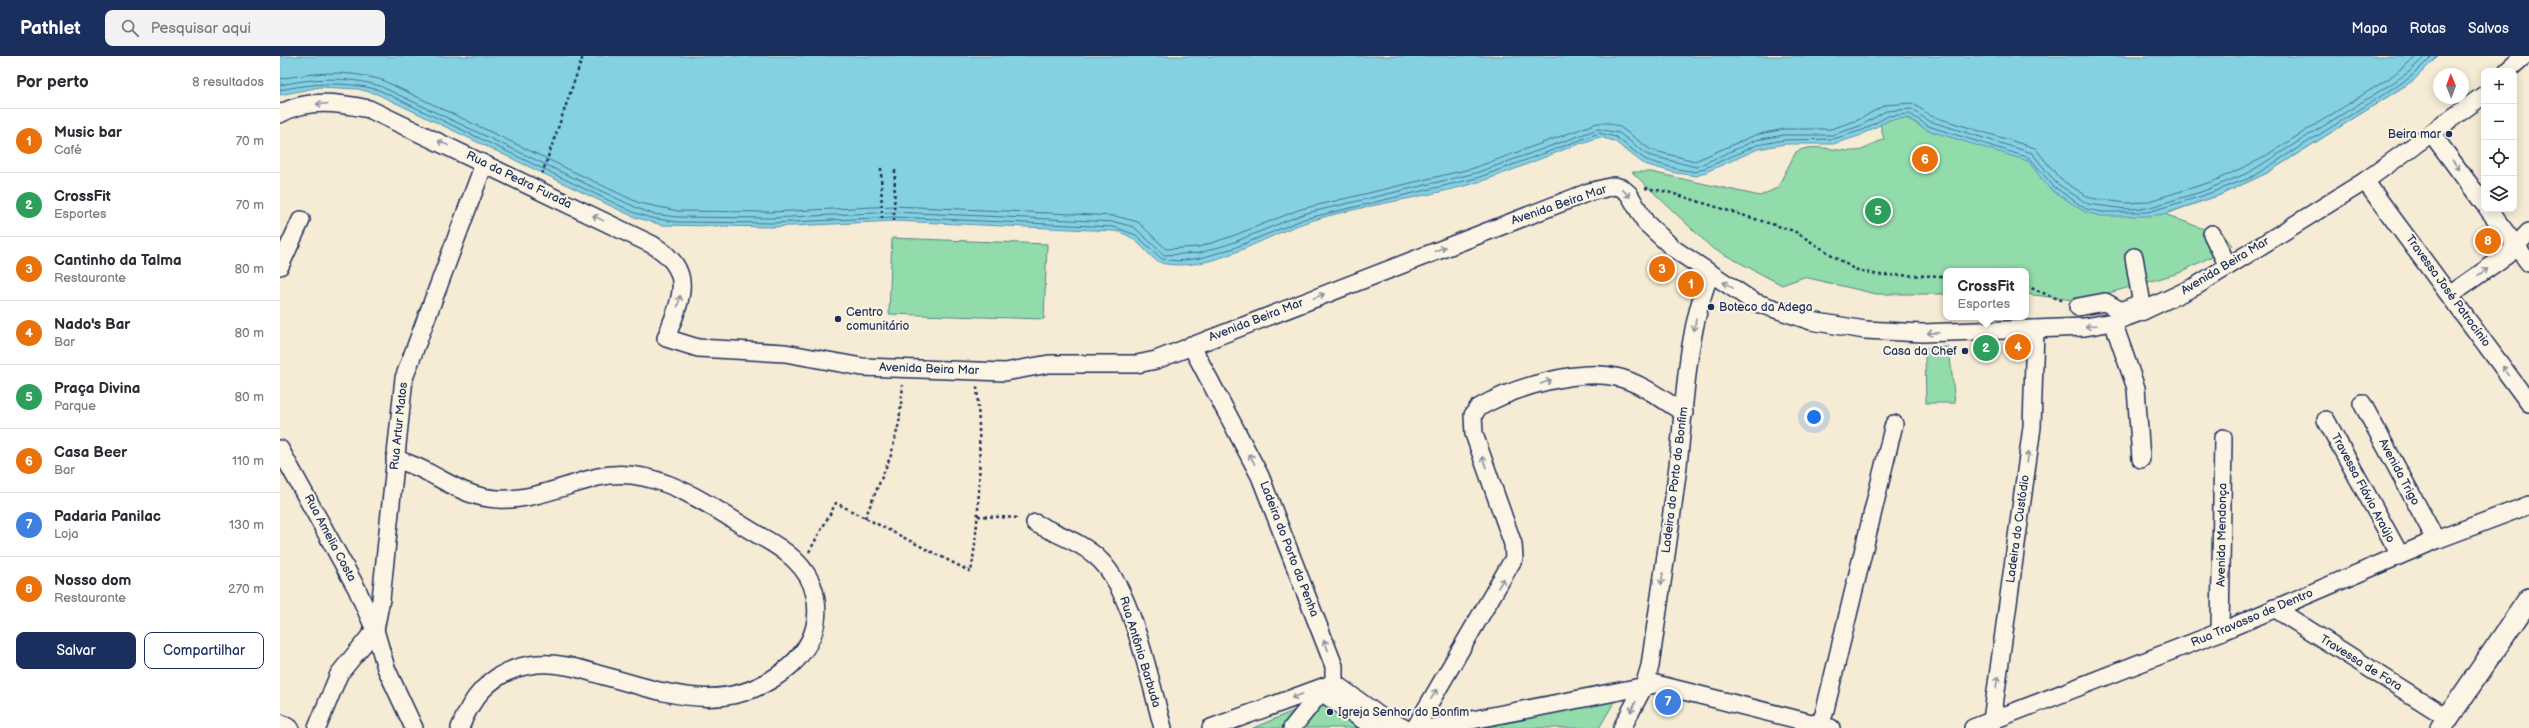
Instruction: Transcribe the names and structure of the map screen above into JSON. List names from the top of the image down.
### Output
{
  "streets": {
    "street": [
      "Rua da Pedra Furada",
      "Avenida Beira Mar",
      "Travessa José Patrocínio",
      "Rua Artur Matos",
      "Avenida Trigo",
      "Ladeira do Porto do Bonfim",
      "Travessa Flávio Araújo",
      "Ladeira do Custódio",
      "Avenida Mendonça",
      "Rua Amelia Costa",
      "Ladeira do Porto da Penha",
      "Rua Travasso de Dentro",
      "Rua Antônio Barbuda",
      "Travessa de Fora"
    ]
  },
  "crossings": [
    ["Rua da Pedra Furada", "Avenida Beira Mar"],
    ["Rua da Pedra Furada", "Rua Artur Matos"],
    ["Avenida Beira Mar", "Travessa José Patrocínio"],
    ["Avenida Beira Mar", "Ladeira do Porto do Bonfim"],
    ["Avenida Beira Mar", "Ladeira do Custódio"],
    ["Avenida Beira Mar", "Ladeira do Porto da Penha"],
    ["Rua Artur Matos", "Rua Amelia Costa"],
    ["Avenida Trigo", "Rua Travasso de Dentro"],
    ["Travessa Flávio Araújo", "Rua Travasso de Dentro"],
    ["Ladeira do Custódio", "Rua Travasso de Dentro"],
    ["Avenida Mendonça", "Rua Travasso de Dentro"],
    ["Rua Travasso de Dentro", "Travessa de Fora"]
  ],
  "one_way": [
    "Rua da Pedra Furada",
    "Travessa José Patrocínio",
    "Ladeira do Porto do Bonfim",
    "Ladeira do Porto da Penha"
  ],
  "places": [
    "Beira mar",
    "Boteco da Adega",
    "Centro comunitário",
    "Casa da Chef",
    "Igreja Senhor do Bonfim"
  ],
  "north": "top",
  "page": {
    "header": "Pathlet",
    "search": "Pesquisar aqui",
    "nav": ["Mapa", "Rotas", "Salvos"],
    "heading": ["Por perto", "8 resultados"],
    "map_buttons": ["+", "−"],
    "list": [
      {
        "mark": "1",
        "name": "Music bar",
        "note": "Café",
        "value": "70 m"
      },
      {
        "mark": "2",
        "name": "CrossFit",
        "note": "Esportes",
        "value": "70 m"
      },
      {
        "mark": "3",
        "name": "Cantinho da Talma",
        "note": "Restaurante",
        "value": "80 m"
      },
      {
        "mark": "4",
        "name": "Nado's Bar",
        "note": "Bar",
        "value": "80 m"
      },
      {
        "mark": "5",
        "name": "Praça Divina",
        "note": "Parque",
        "value": "80 m"
      },
      {
        "mark": "6",
        "name": "Casa Beer",
        "note": "Bar",
        "value": "110 m"
      },
      {
        "mark": "7",
        "name": "Padaria Panilac",
        "note": "Loja",
        "value": "130 m"
      },
      {
        "mark": "8",
        "name": "Nosso dom",
        "note": "Restaurante",
        "value": "270 m"
      }
    ],
    "pins": [
      "6",
      "5",
      "8",
      "3",
      "1",
      "4",
      "2",
      "7"
    ],
    "popup": ["CrossFit", "Esportes"],
    "buttons": ["Salvar", "Compartilhar"]
  }
}
